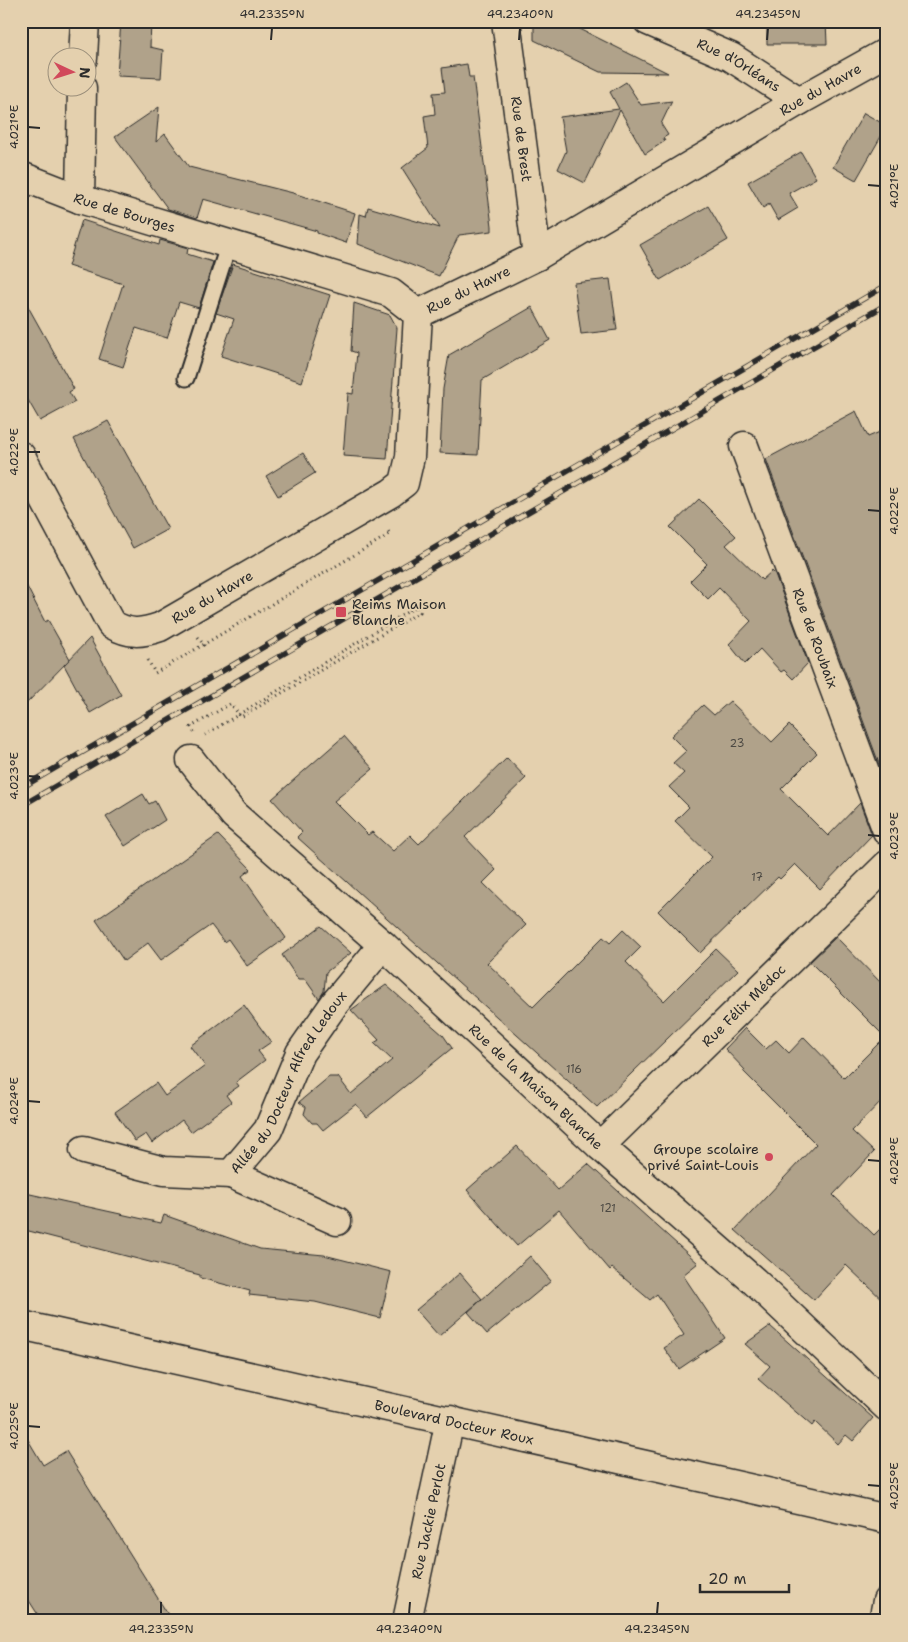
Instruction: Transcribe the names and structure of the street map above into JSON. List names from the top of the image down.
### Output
{
  "streets": {
    "street": [
      "Rue d'Orléans",
      "Rue du Havre",
      "Rue de Brest",
      "Rue de Bourges",
      "Rue de Roubaix",
      "Rue Félix Médoc",
      "Allée du Docteur Alfred Ledoux",
      "Rue de la Maison Blanche",
      "Boulevard Docteur Roux",
      "Rue Jackie Perlot"
    ]
  },
  "crossings": [
    ["Rue d'Orléans", "Rue du Havre"],
    ["Rue du Havre", "Rue de Brest"],
    ["Rue du Havre", "Rue de Bourges"],
    ["Rue Félix Médoc", "Rue de la Maison Blanche"],
    ["Allée du Docteur Alfred Ledoux", "Rue de la Maison Blanche"],
    ["Boulevard Docteur Roux", "Rue Jackie Perlot"]
  ],
  "places": {
    "transit": ["Reims Maison Blanche"],
    "other": ["Groupe scolaire privé Saint-Louis"]
  },
  "house_numbers": [
    "23",
    "17",
    "116",
    "121"
  ],
  "scale_bar": "20 m",
  "north": "right",
  "coordinates": [
    "49.2335°N",
    "49.2340°N",
    "49.2345°N",
    "4.021°E",
    "4.022°E",
    "4.023°E",
    "4.024°E",
    "4.025°E"
  ]
}
